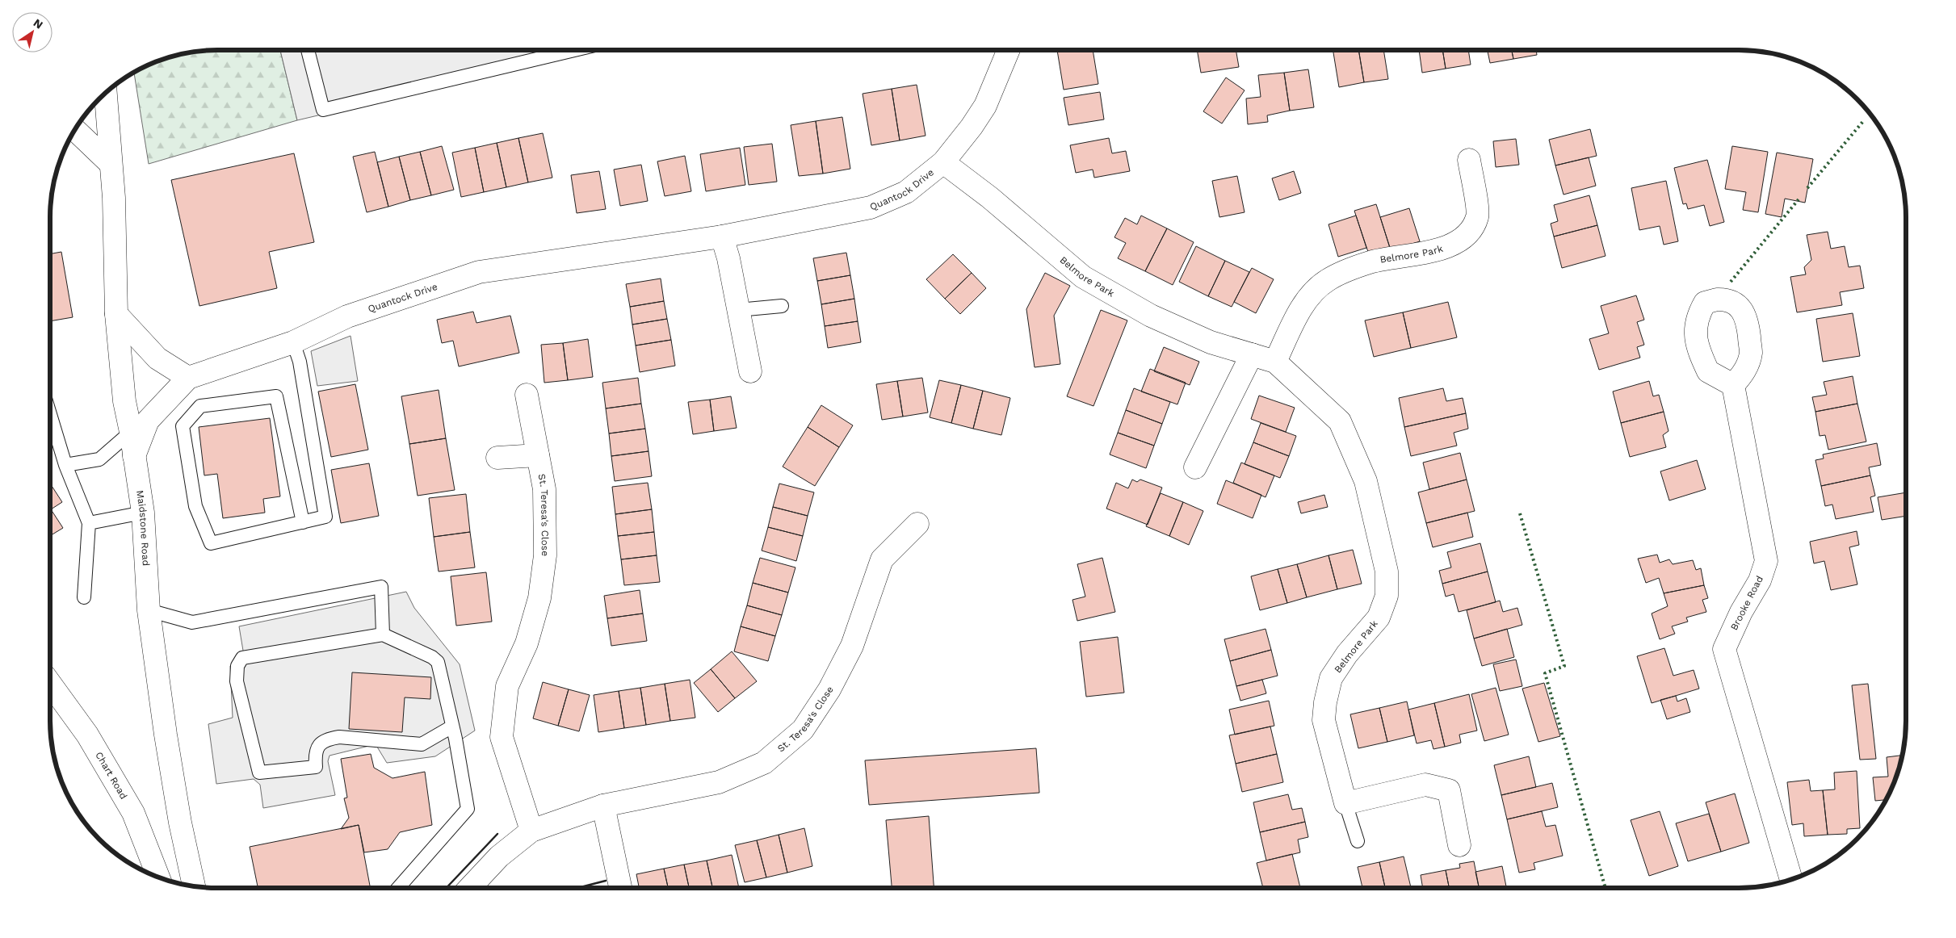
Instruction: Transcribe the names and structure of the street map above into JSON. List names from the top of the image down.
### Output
{
  "streets": {
    "street": [
      "Quantock Drive",
      "Belmore Park",
      "St. Teresa's Close",
      "Maidstone Road",
      "Brooke Road",
      "Chart Road"
    ]
  },
  "crossings": [
    ["Quantock Drive", "Belmore Park"],
    ["Quantock Drive", "Maidstone Road"]
  ],
  "north": "top right"
}
